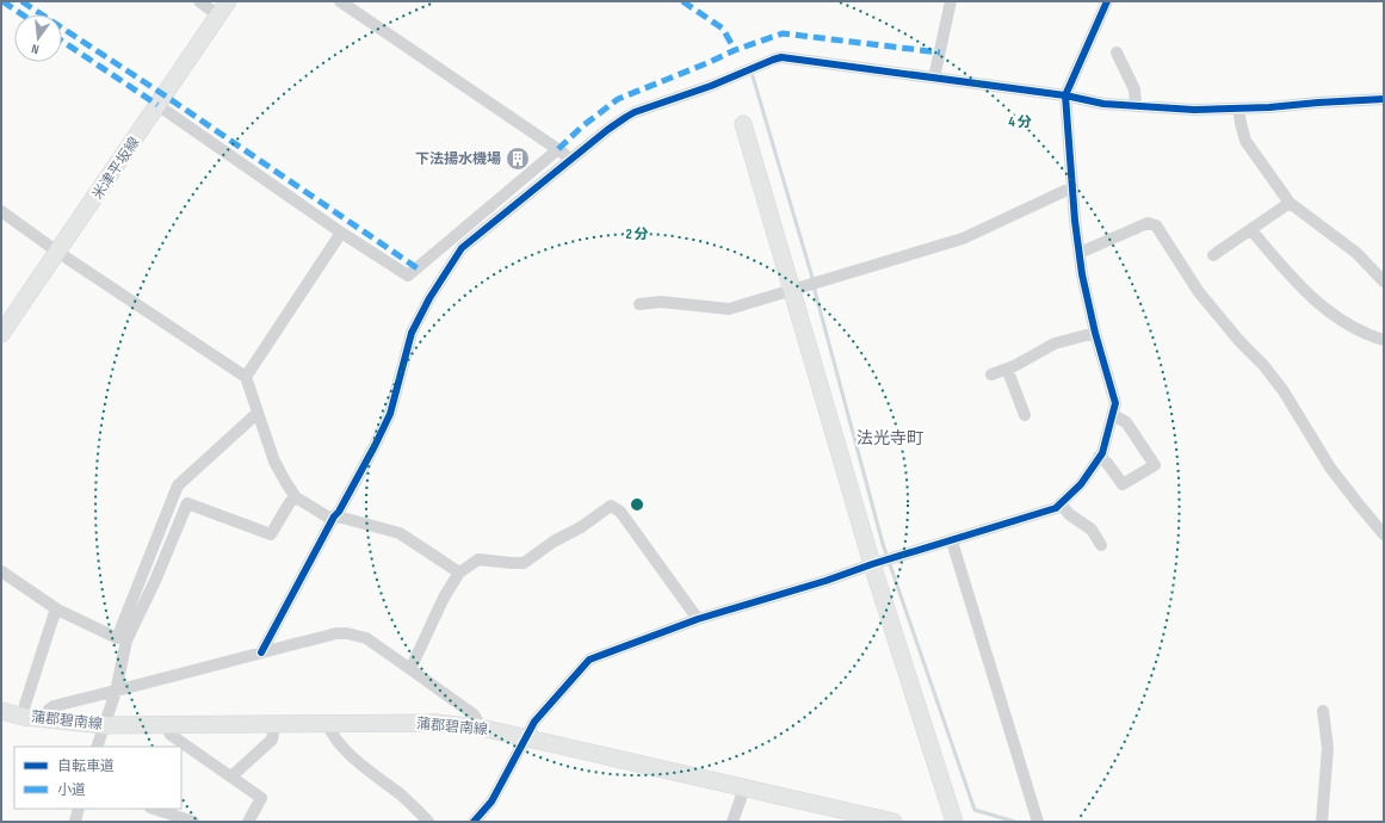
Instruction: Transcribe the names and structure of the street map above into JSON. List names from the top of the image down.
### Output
{
  "streets": {
    "main road": ["米津平坂線", "蒲郡碧南線"]
  },
  "districts": ["法光寺町"],
  "places": {
    "building": ["下法揚水機場"]
  },
  "legend": ["自転車道", "小道"],
  "north": "bottom",
  "rings": ["4 分", "2 分"]
}
